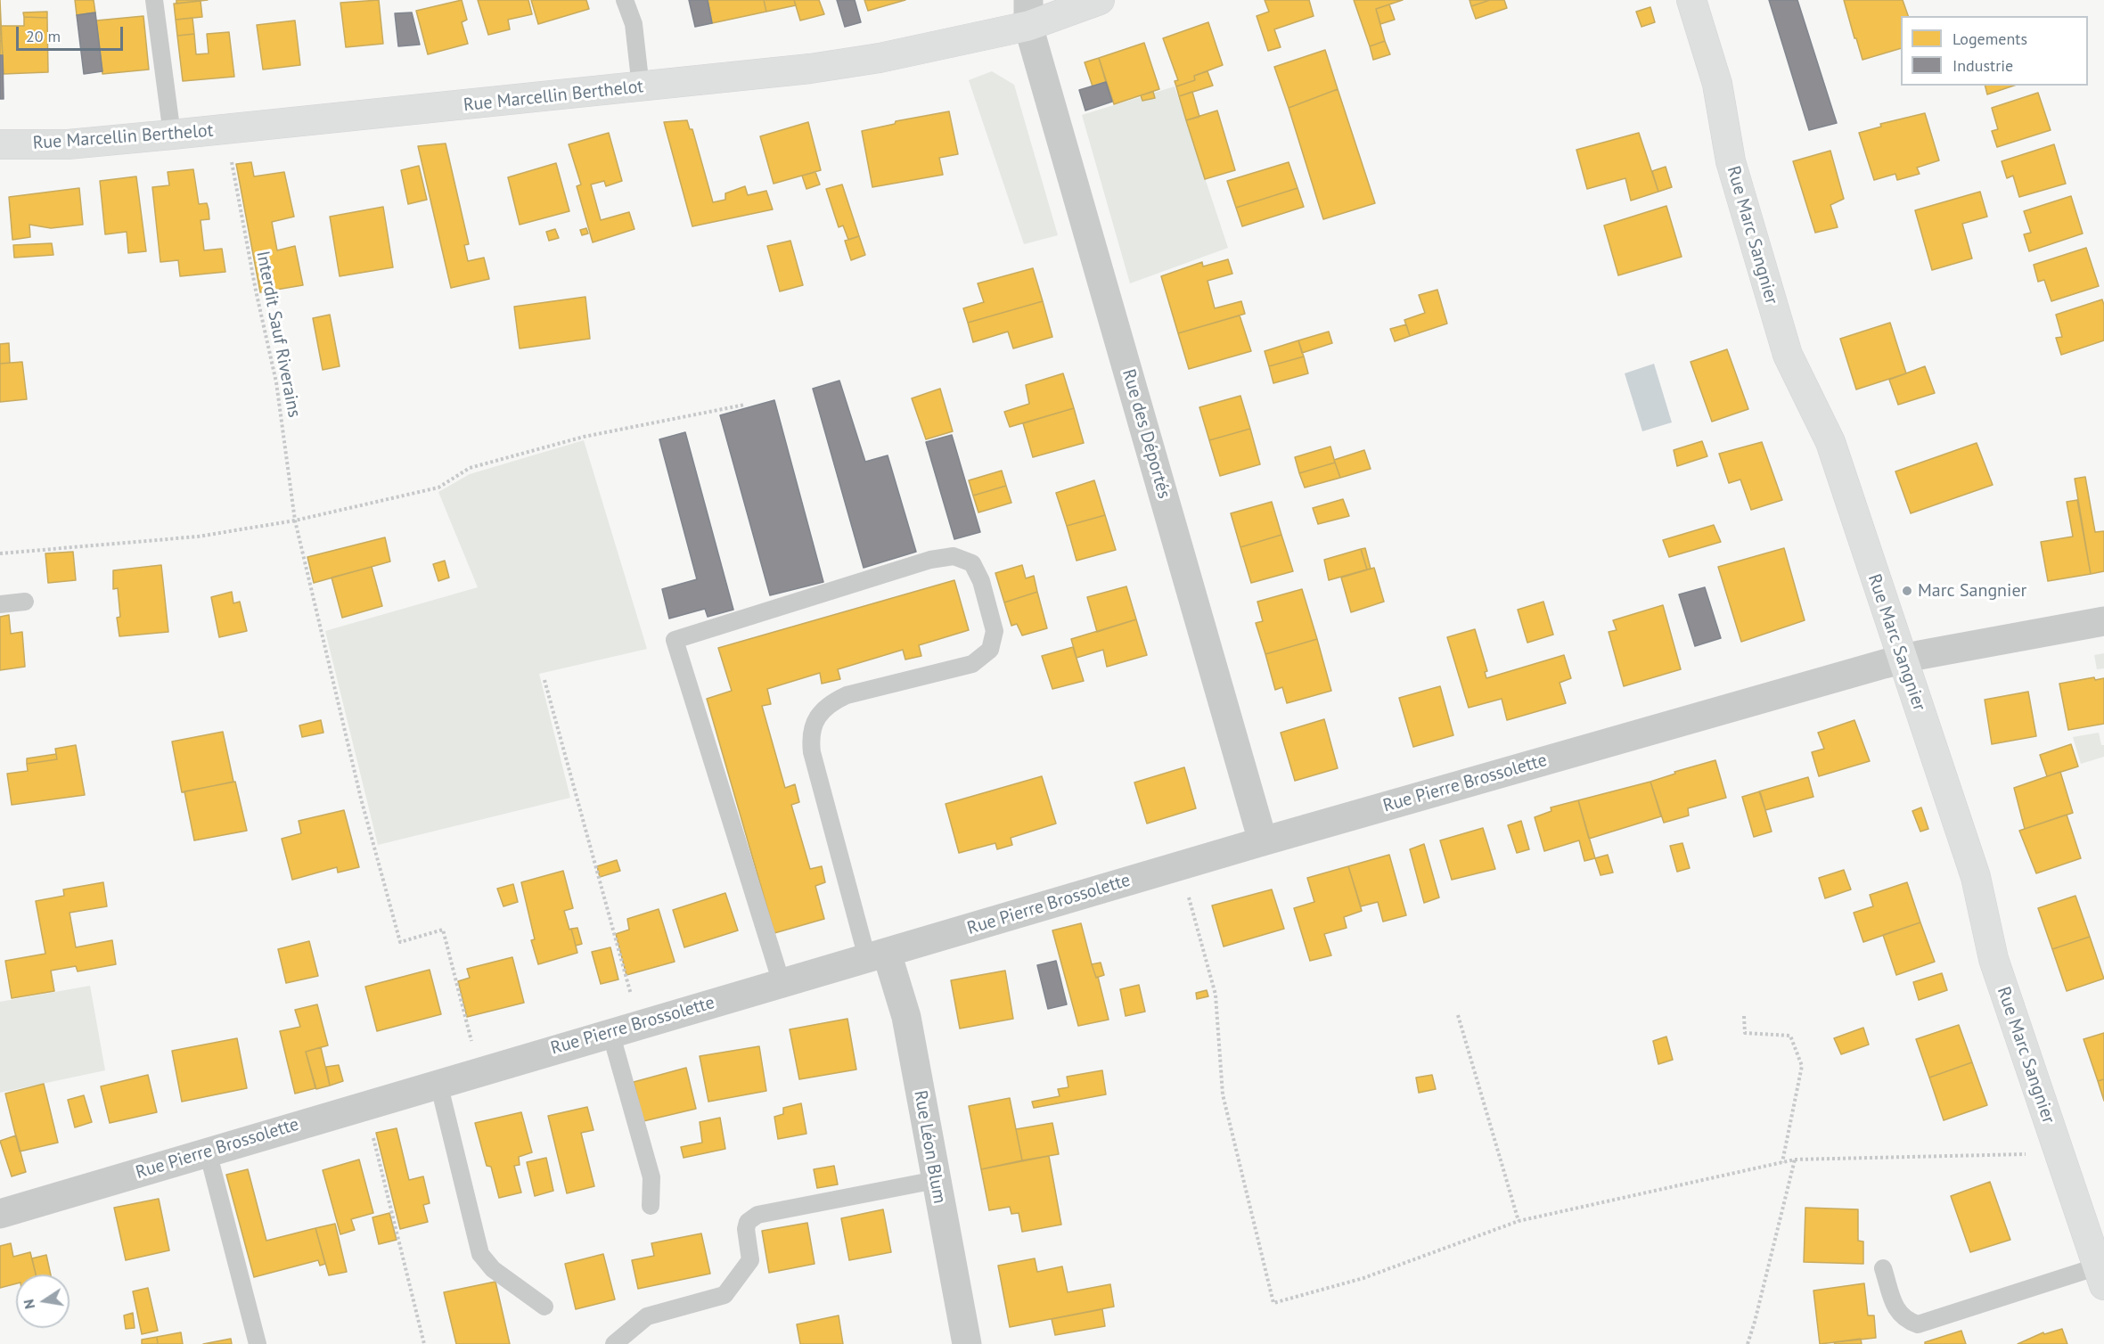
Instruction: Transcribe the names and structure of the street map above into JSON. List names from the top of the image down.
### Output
{
  "streets": {
    "street": [
      "Rue Marcellin Berthelot",
      "Rue Marc Sangnier",
      "Rue des Déportés",
      "Rue Pierre Brossolette",
      "Rue Léon Blum"
    ],
    "path": ["Interdit Sauf Riverains"]
  },
  "crossings": [
    ["Rue Marcellin Berthelot", "Rue des Déportés"],
    ["Rue Marc Sangnier", "Rue Pierre Brossolette"],
    ["Rue des Déportés", "Rue Pierre Brossolette"],
    ["Rue Pierre Brossolette", "Rue Léon Blum"]
  ],
  "places": ["Marc Sangnier"],
  "legend": ["Logements", "Industrie"],
  "scale_bar": "20 m",
  "north": "left"
}
